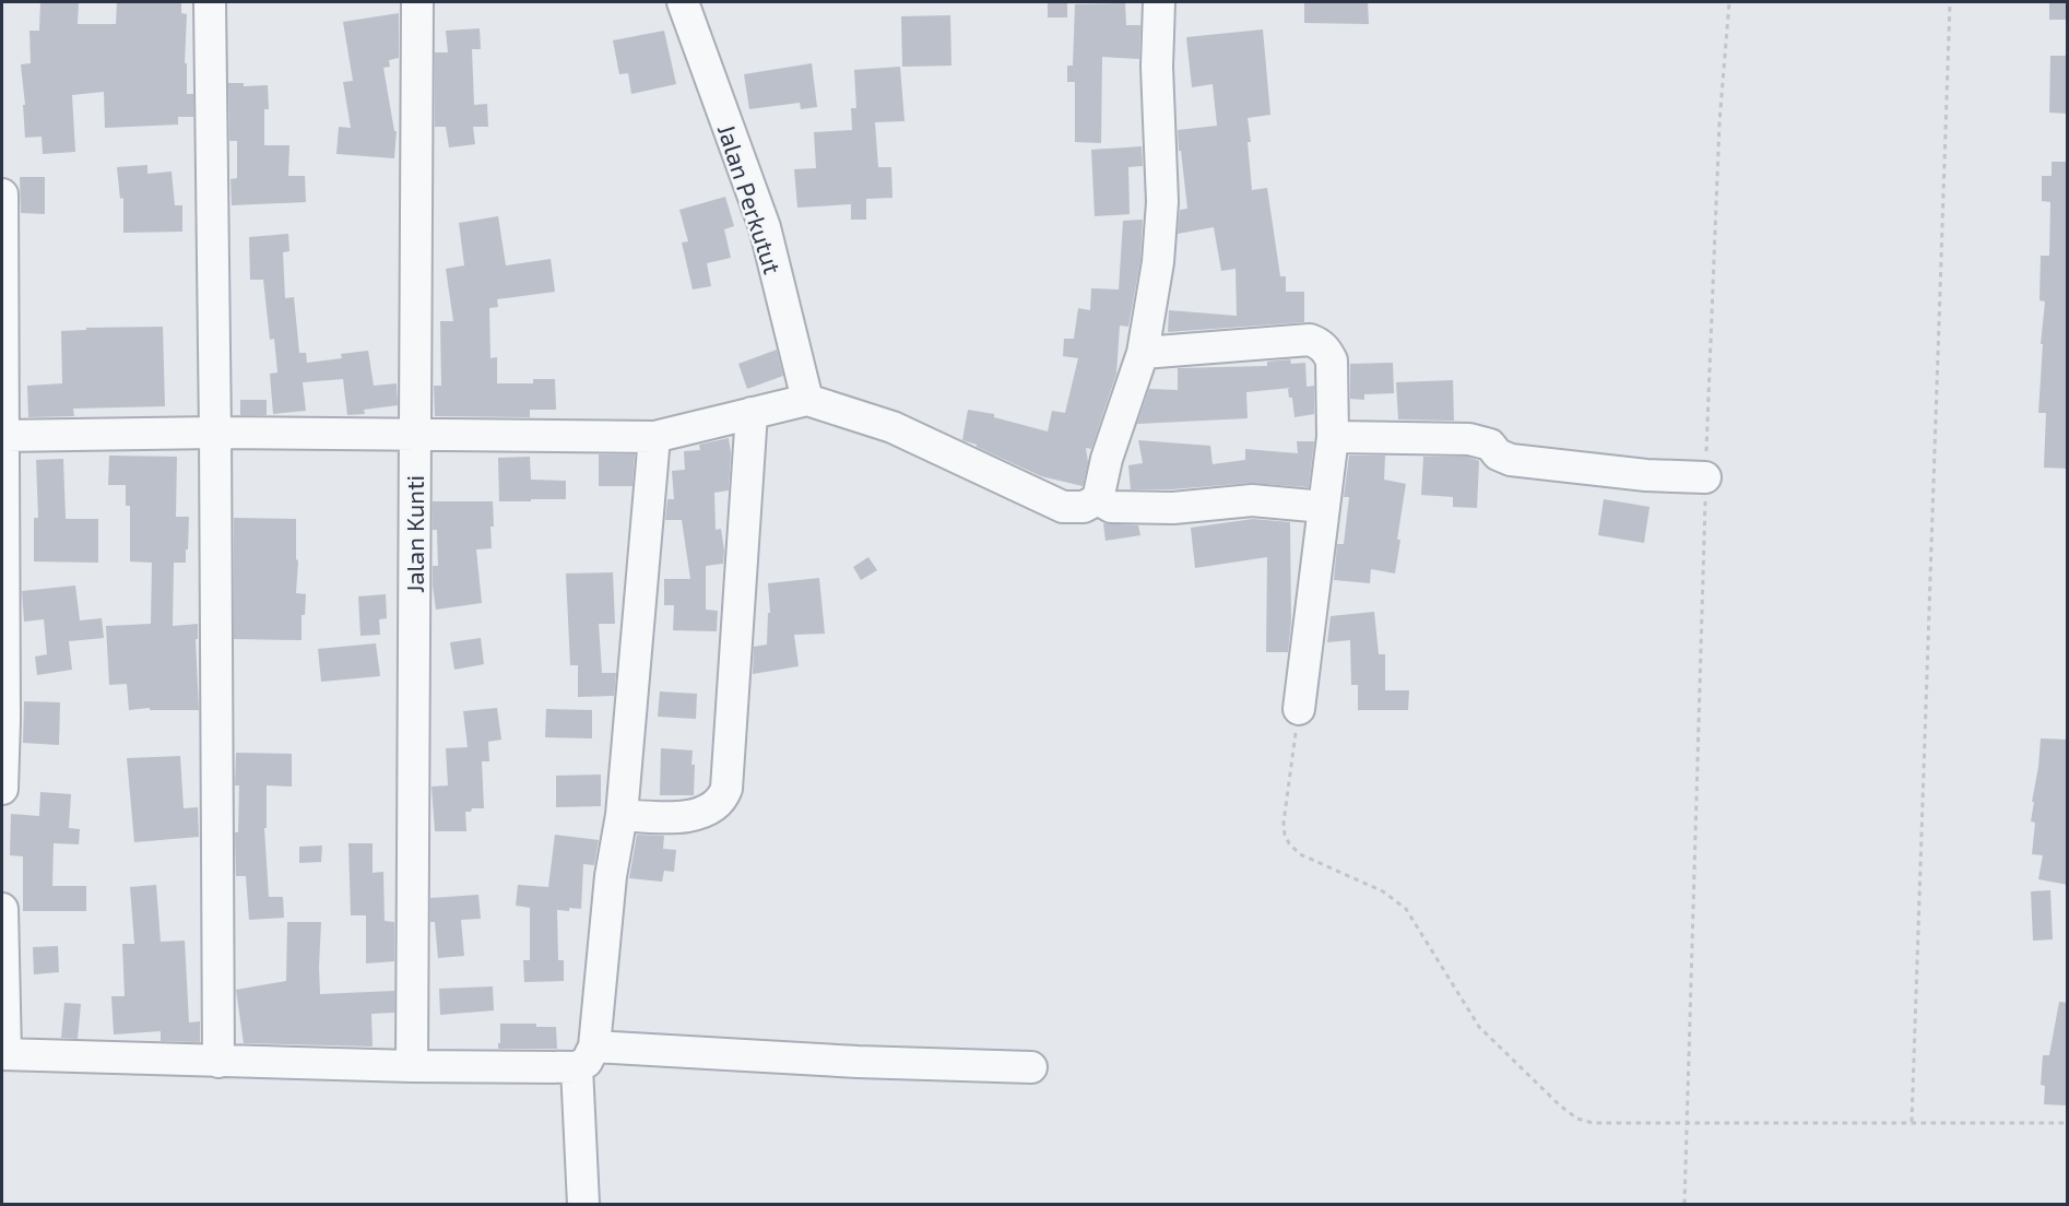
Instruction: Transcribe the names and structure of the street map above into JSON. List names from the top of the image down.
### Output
{
  "streets": {
    "street": ["Jalan Perkutut", "Jalan Kunti"]
  }
}
